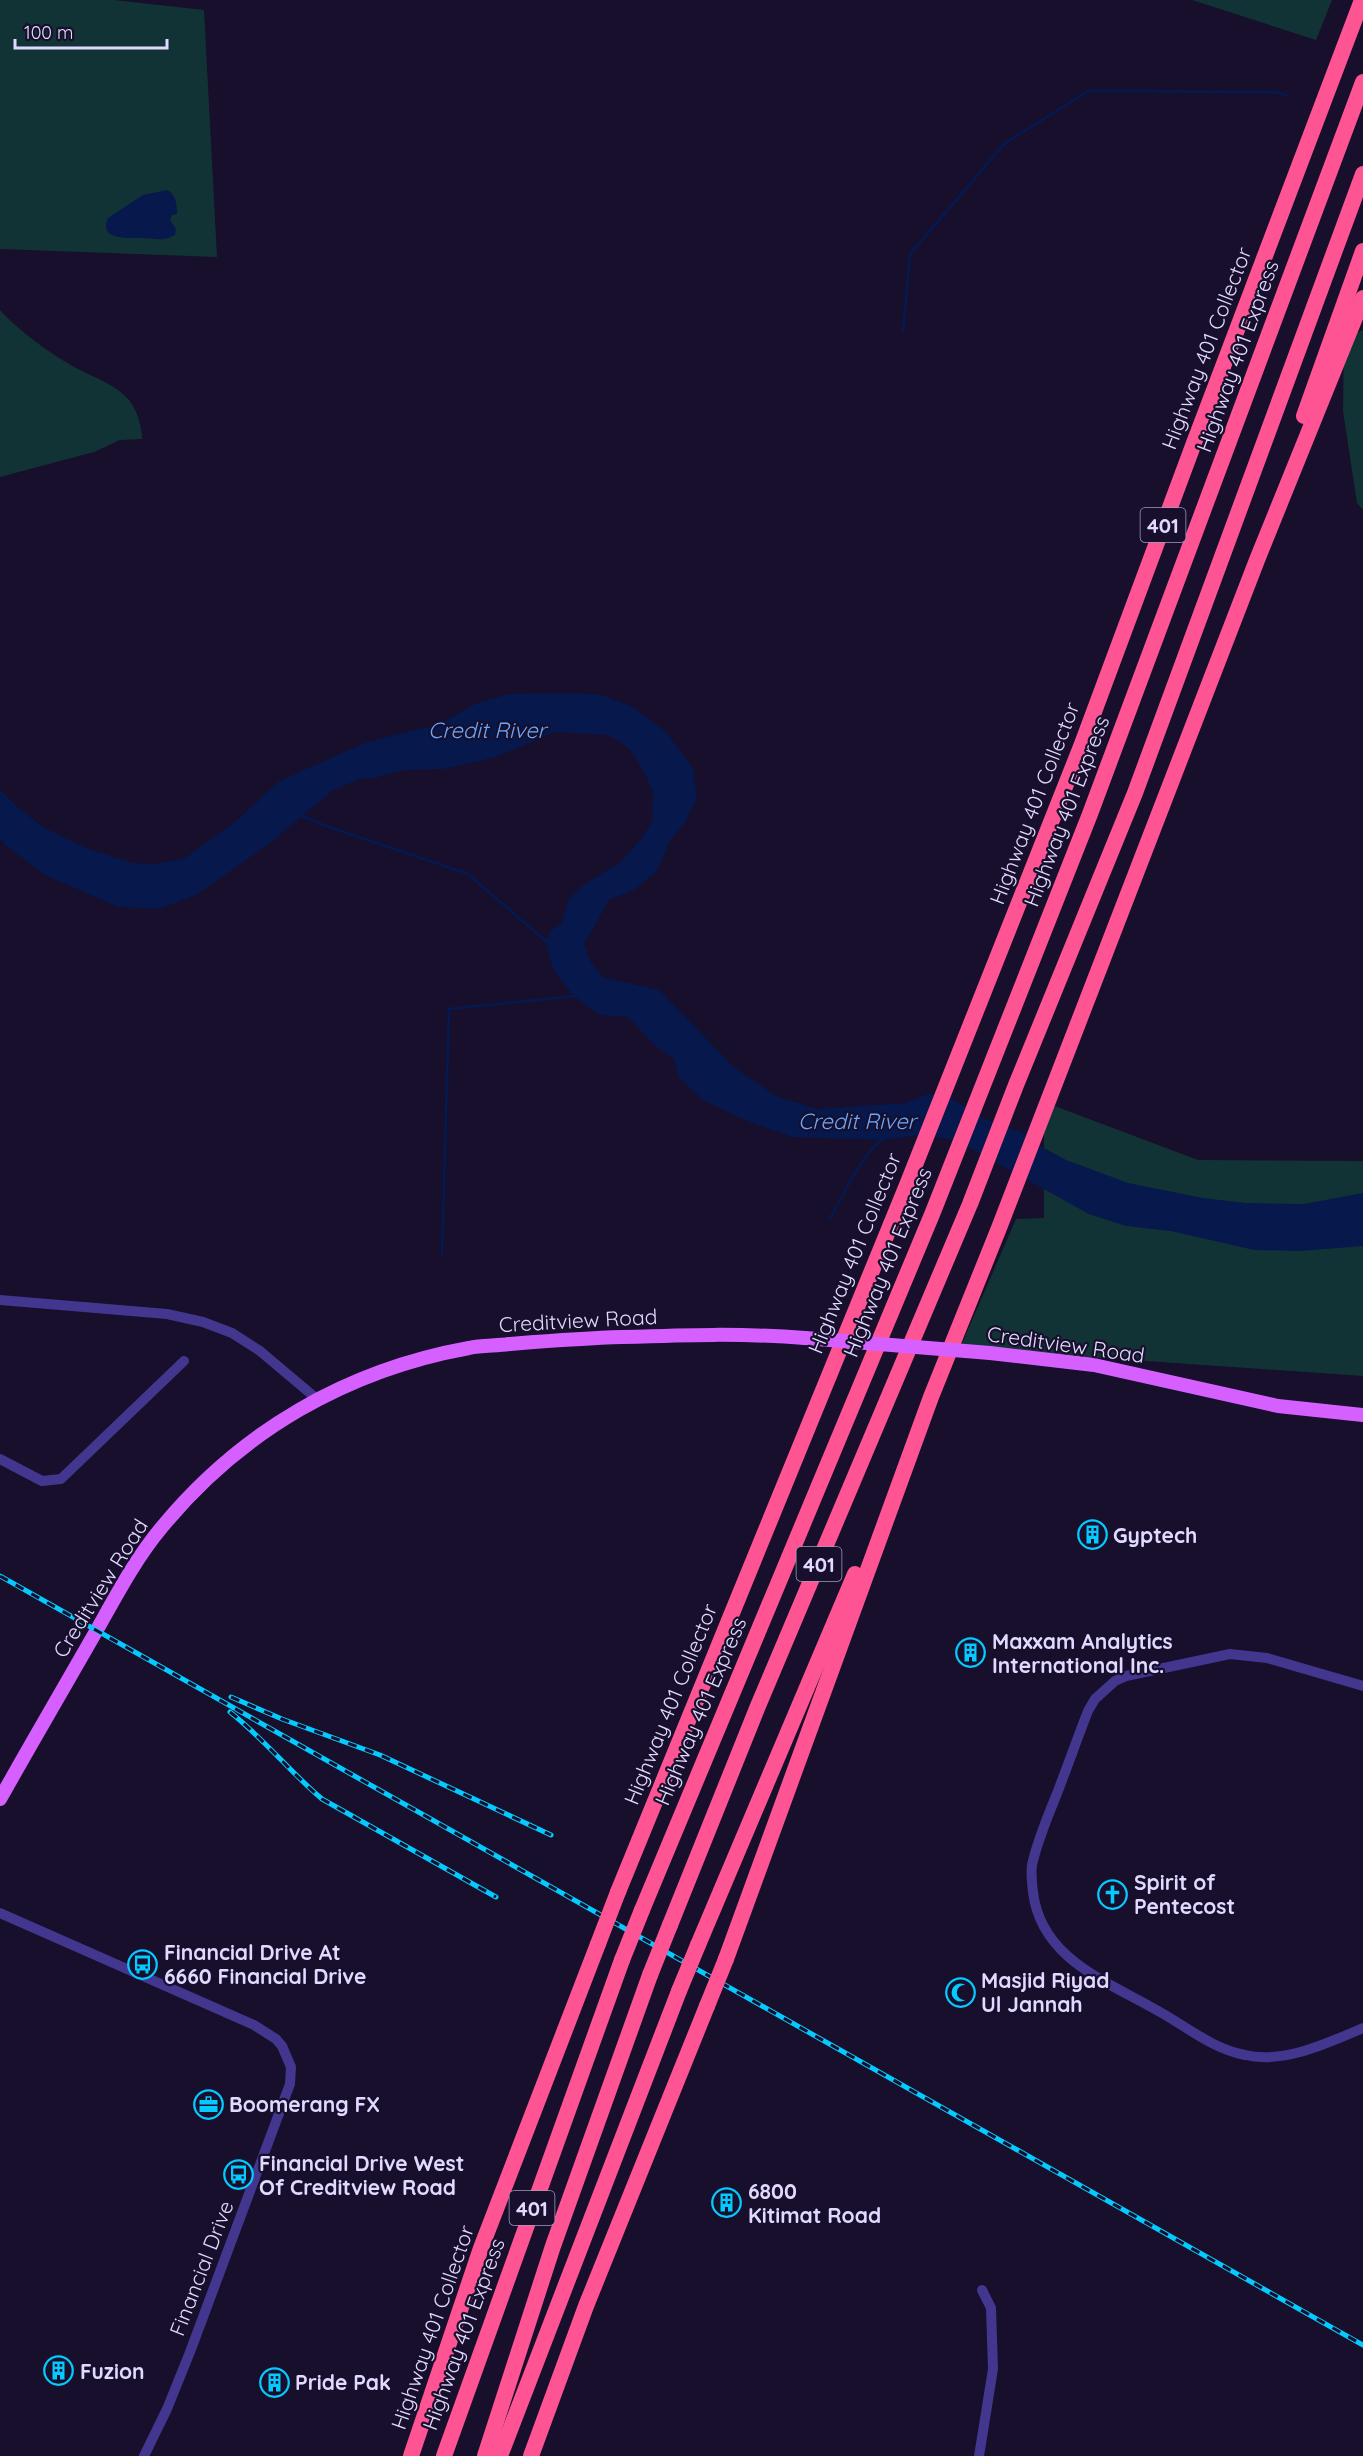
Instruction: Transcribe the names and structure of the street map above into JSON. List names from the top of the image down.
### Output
{
  "streets": {
    "highway": ["Highway 401 Collector", "Highway 401 Express", "401"],
    "main road": ["Creditview Road"],
    "street": ["Financial Drive"]
  },
  "water": ["Credit River"],
  "places": {
    "building": [
      "Gyptech",
      "Maxxam Analytics International Inc.",
      "6800 Kitimat Road",
      "Fuzion",
      "Pride Pak"
    ],
    "church": ["Spirit of Pentecost"],
    "bus stop": ["Financial Drive At 6660 Financial Drive", "Financial Drive West Of Creditview Road"],
    "mosque": ["Masjid Riyad Ul Jannah"],
    "office": ["Boomerang FX"]
  },
  "scale_bar": "100 m"
}
